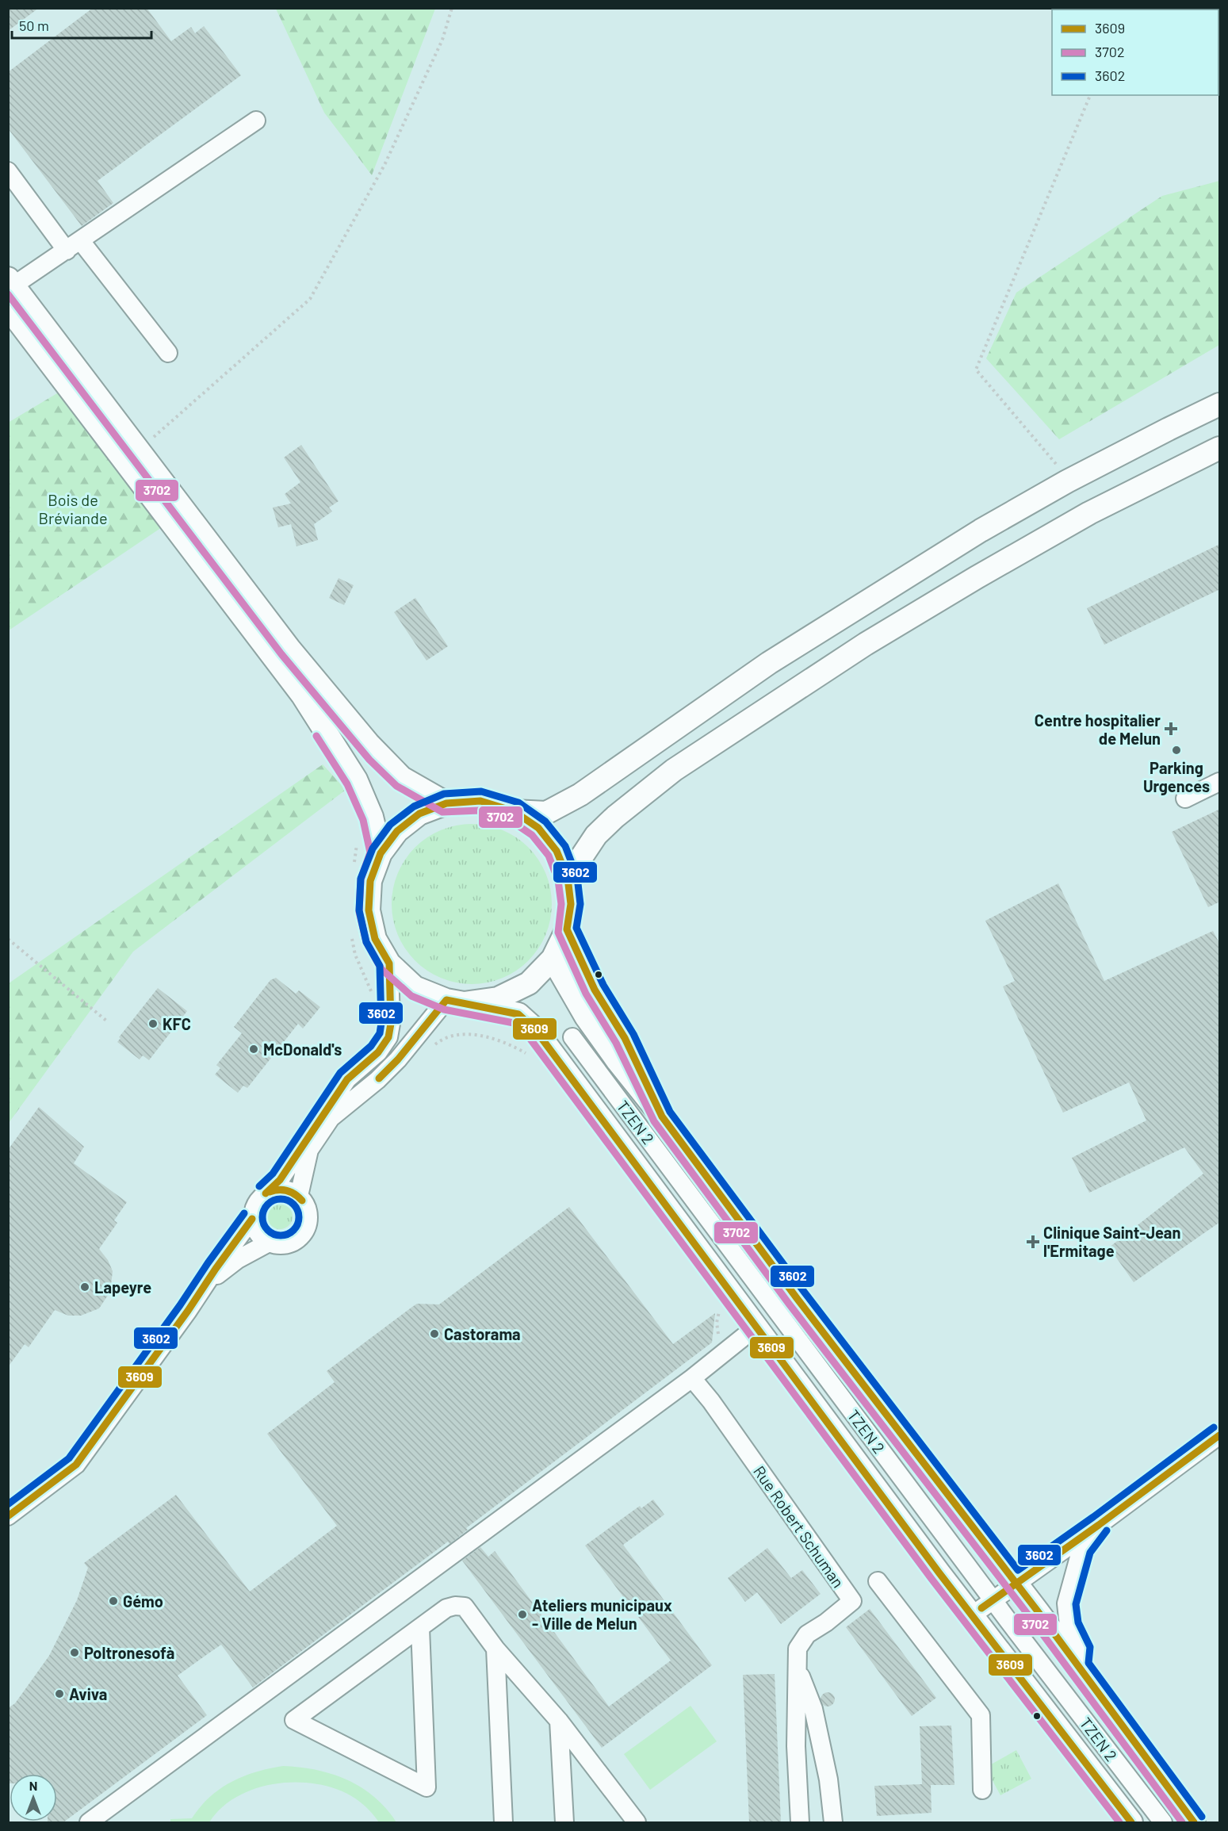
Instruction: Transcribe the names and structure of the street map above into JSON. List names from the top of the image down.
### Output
{
  "streets": {
    "street": ["TZEN 2", "Rue Robert Schuman"]
  },
  "parks": ["Bois de Bréviande"],
  "places": {
    "health": ["Centre hospitalier de Melun", "Clinique Saint-Jean l'Ermitage"],
    "other": [
      "Parking Urgences",
      "KFC",
      "McDonald's",
      "Lapeyre",
      "Castorama",
      "Gémo",
      "Ateliers municipaux - Ville de Melun",
      "Poltronesofà",
      "Aviva"
    ]
  },
  "lines": ["transit line 3702", "transit line 3602", "transit line 3609"],
  "legend": ["3609", "3702", "3602"],
  "scale_bar": "50 m",
  "north": "top"
}
